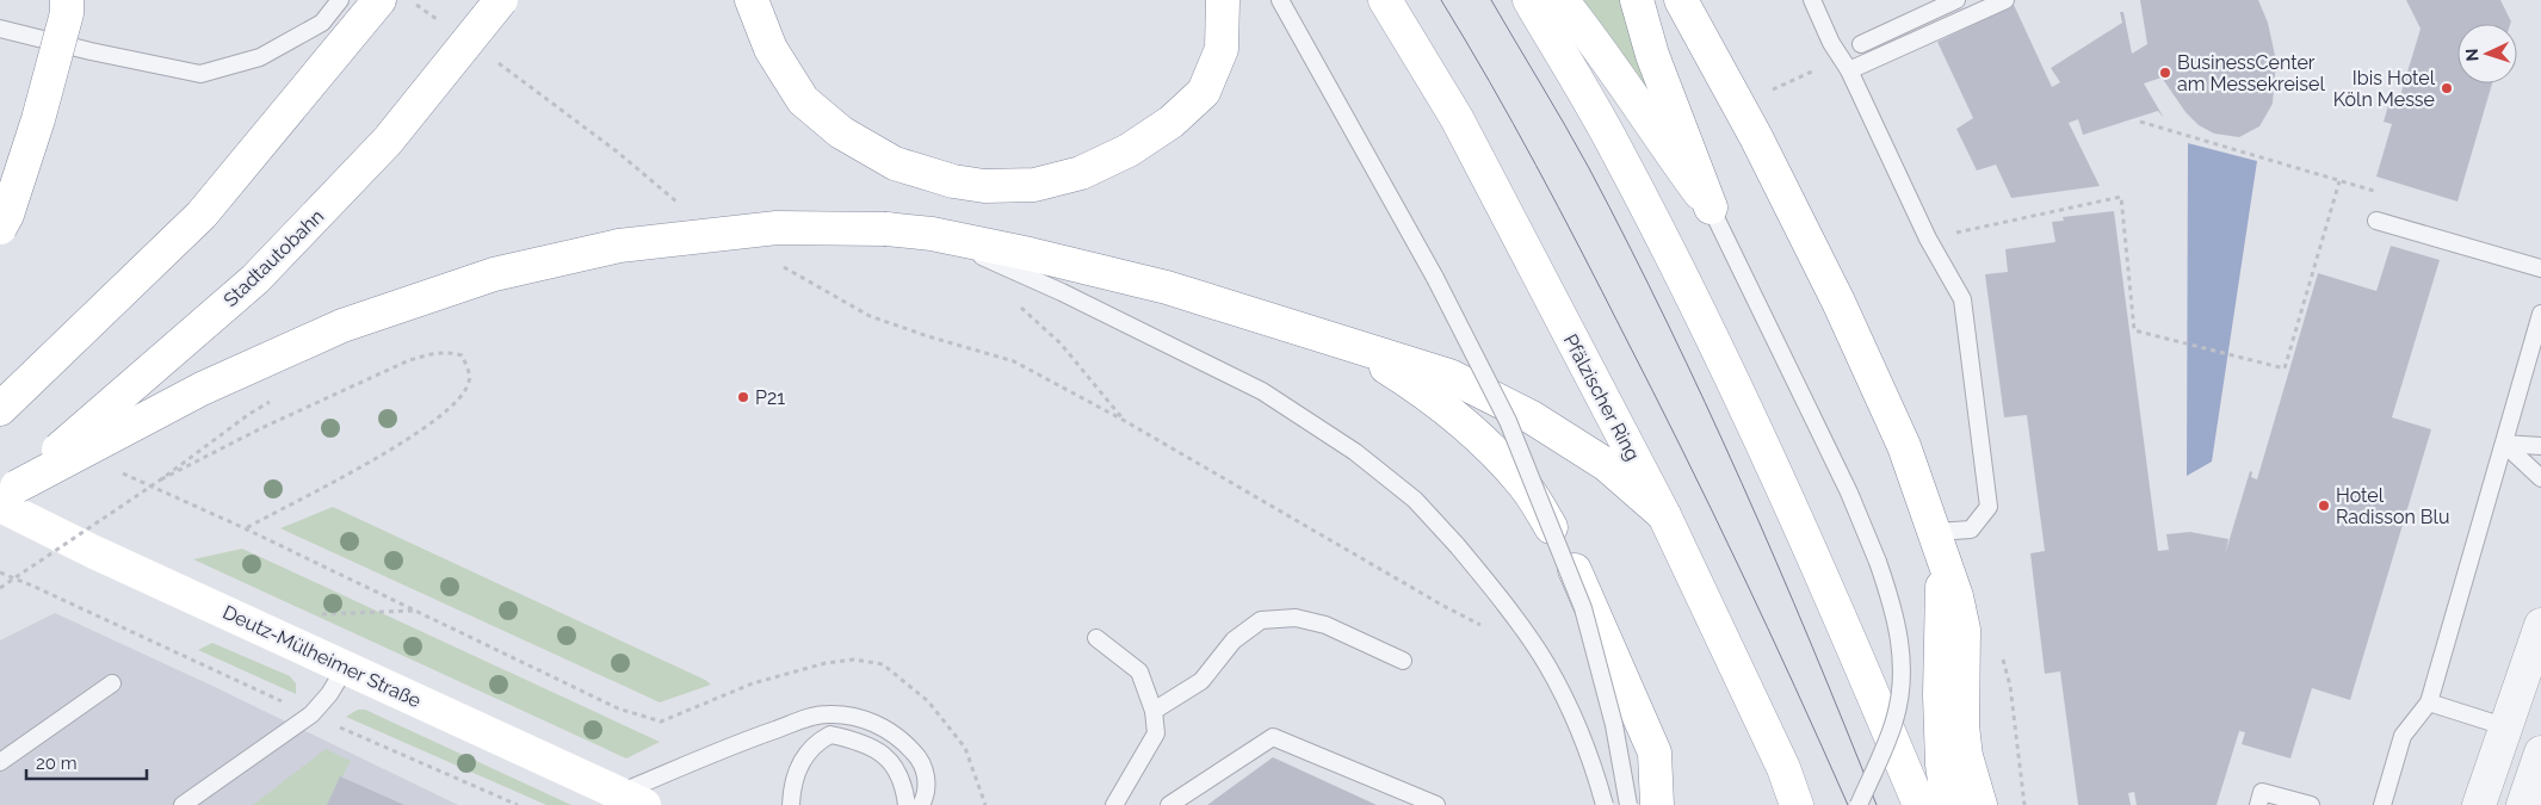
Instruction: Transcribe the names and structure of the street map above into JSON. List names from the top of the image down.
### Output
{
  "streets": {
    "main road": ["Stadtautobahn", "Pfälzischer Ring", "Deutz-Mülheimer Straße"]
  },
  "crossings": [
    ["Stadtautobahn", "Deutz-Mülheimer Straße"]
  ],
  "places": [
    "BusinessCenter am Messekreisel",
    "Ibis Hotel Köln Messe",
    "P21",
    "Hotel Radisson Blu"
  ],
  "scale_bar": "20 m",
  "north": "left"
}
